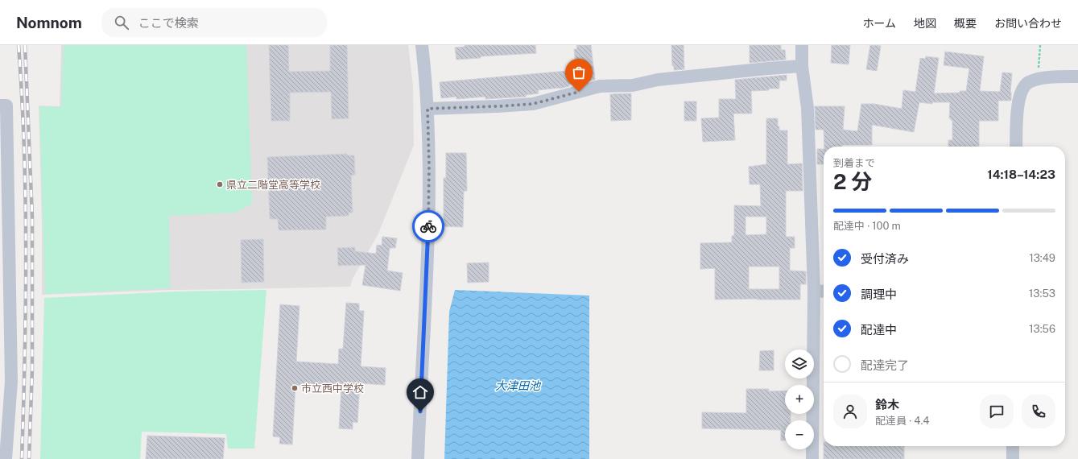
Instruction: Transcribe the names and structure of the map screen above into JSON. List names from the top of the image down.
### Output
{
  "water": ["大津田池"],
  "places": ["県立二階堂高等学校", "市立西中学校"],
  "page": {
    "header": "Nomnom",
    "search": "ここで検索",
    "nav": [
      "ホーム",
      "地図",
      "概要",
      "お問い合わせ"
    ],
    "heading": ["2 分", "到着まで", "14:18–14:23"],
    "panel": ["鈴木", "配達員 · 4.4"],
    "bar": "配達中 · 100 m",
    "list": [
      ["受付済み", "13:49"],
      ["調理中", "13:53"],
      ["配達中", "13:56"],
      "配達完了"
    ],
    "map_buttons": ["+", "−"]
  }
}
